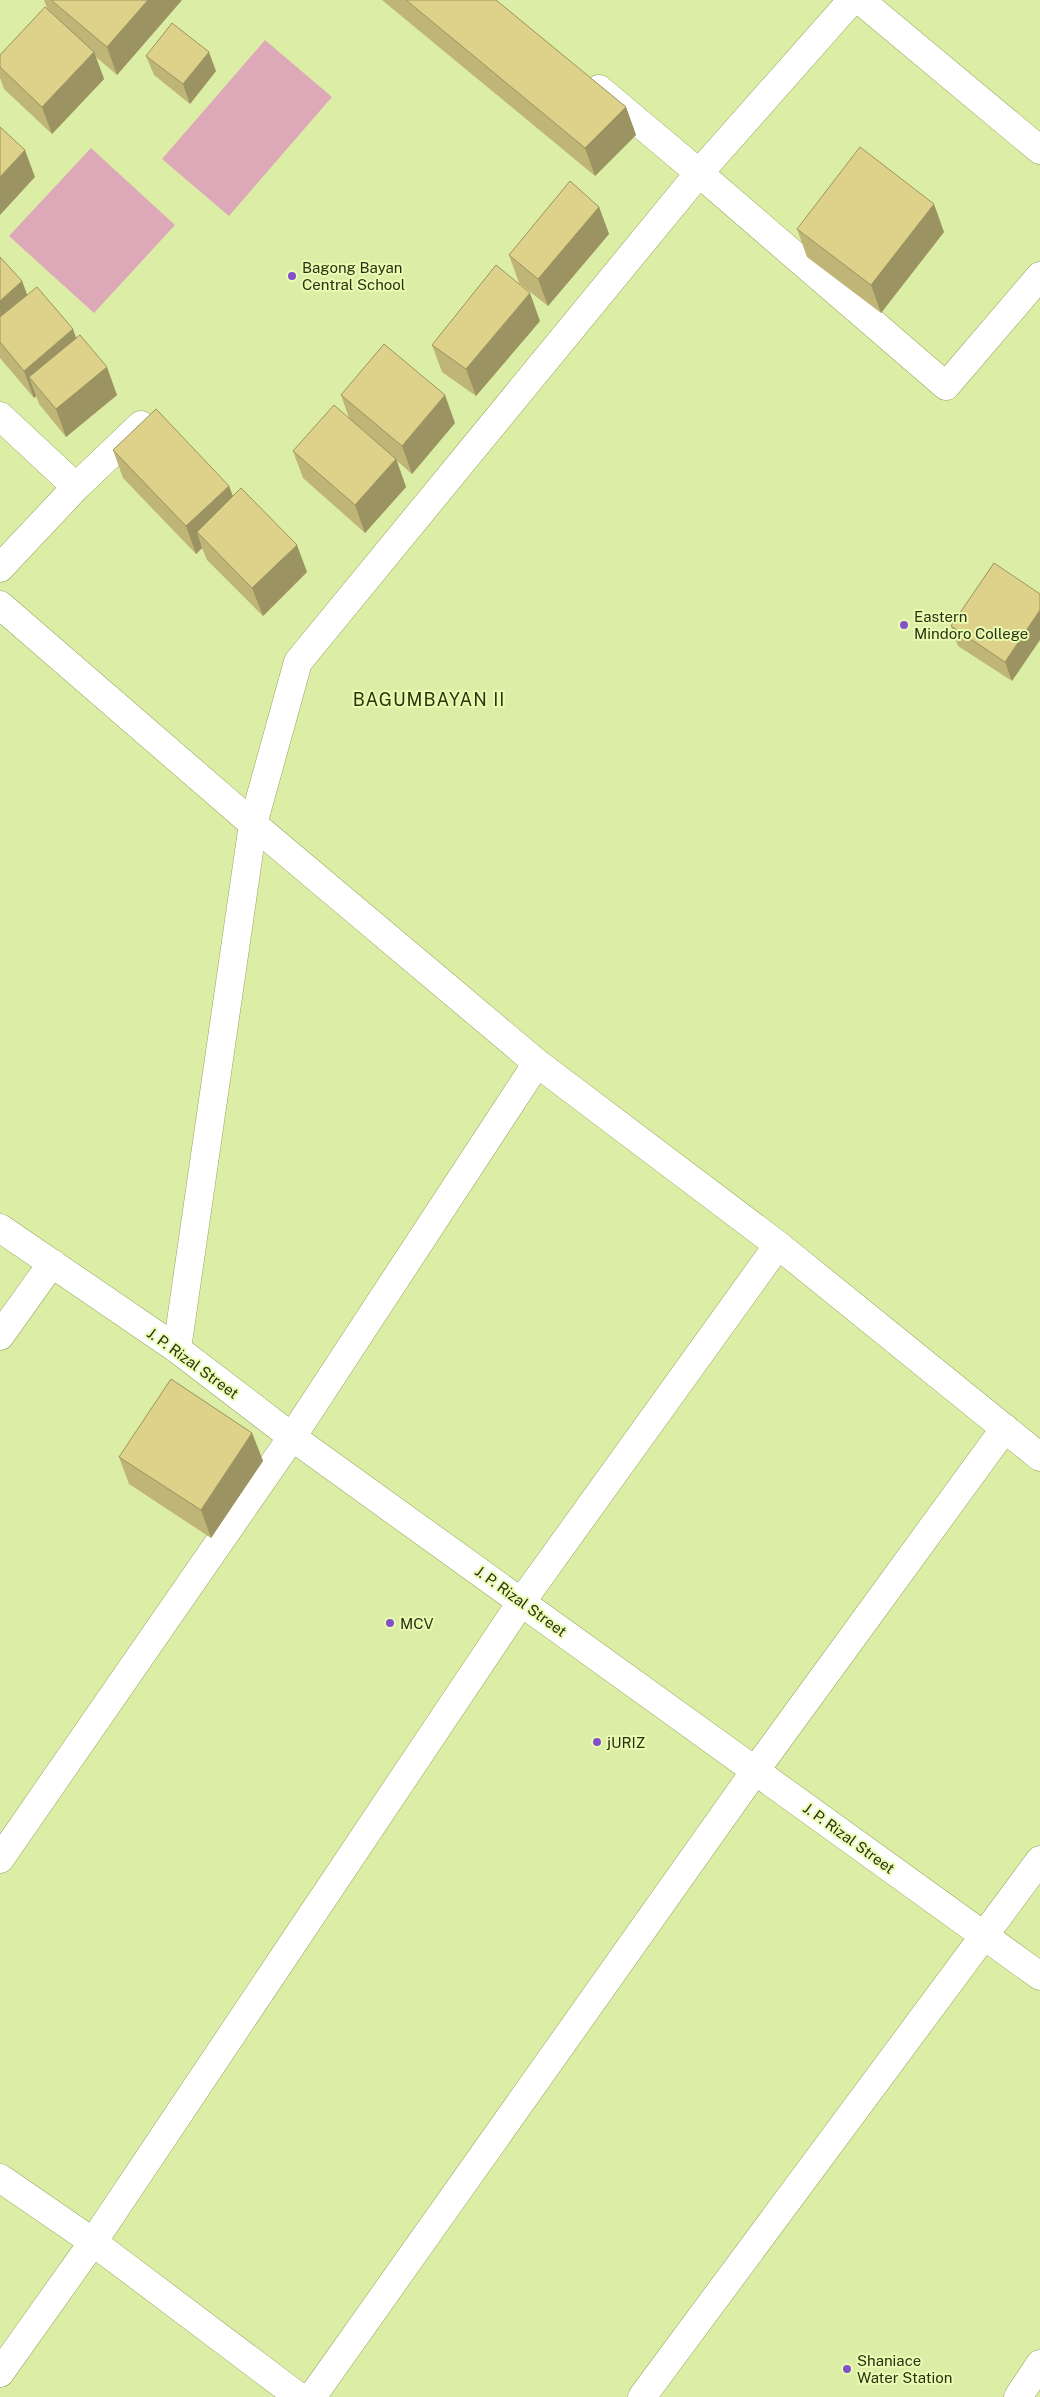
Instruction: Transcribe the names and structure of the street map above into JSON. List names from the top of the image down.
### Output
{
  "streets": {
    "street": ["J. P. Rizal Street"]
  },
  "districts": ["BAGUMBAYAN II"],
  "places": [
    "Bagong Bayan Central School",
    "Eastern Mindoro College",
    "MCV",
    "jURIZ",
    "Shaniace Water Station"
  ]
}
